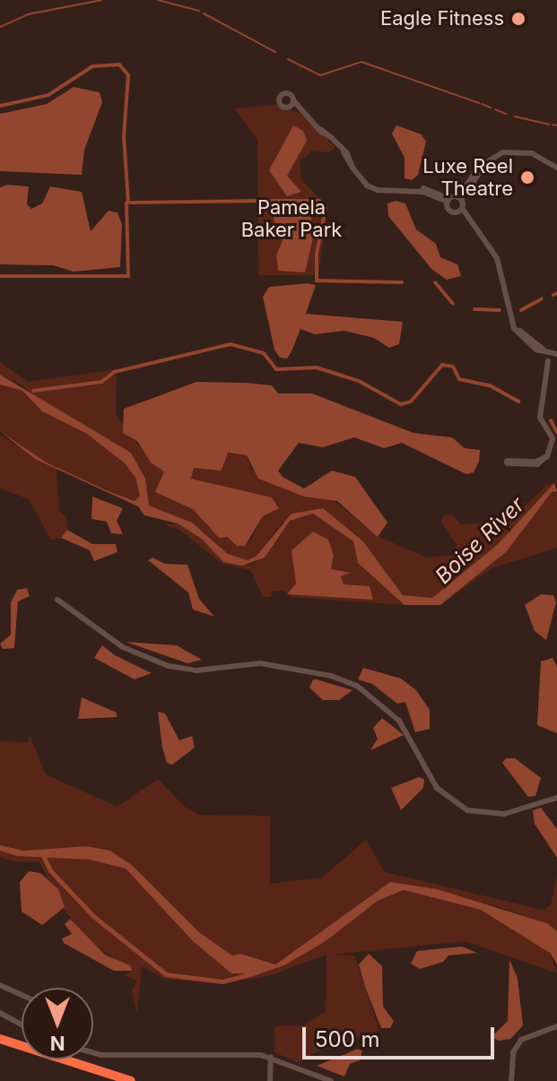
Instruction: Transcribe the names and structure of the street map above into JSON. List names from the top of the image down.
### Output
{
  "water": ["Boise River"],
  "parks": ["Pamela Baker Park"],
  "places": ["Eagle Fitness", "Luxe Reel Theatre"],
  "scale_bar": "500 m",
  "north": "bottom"
}
